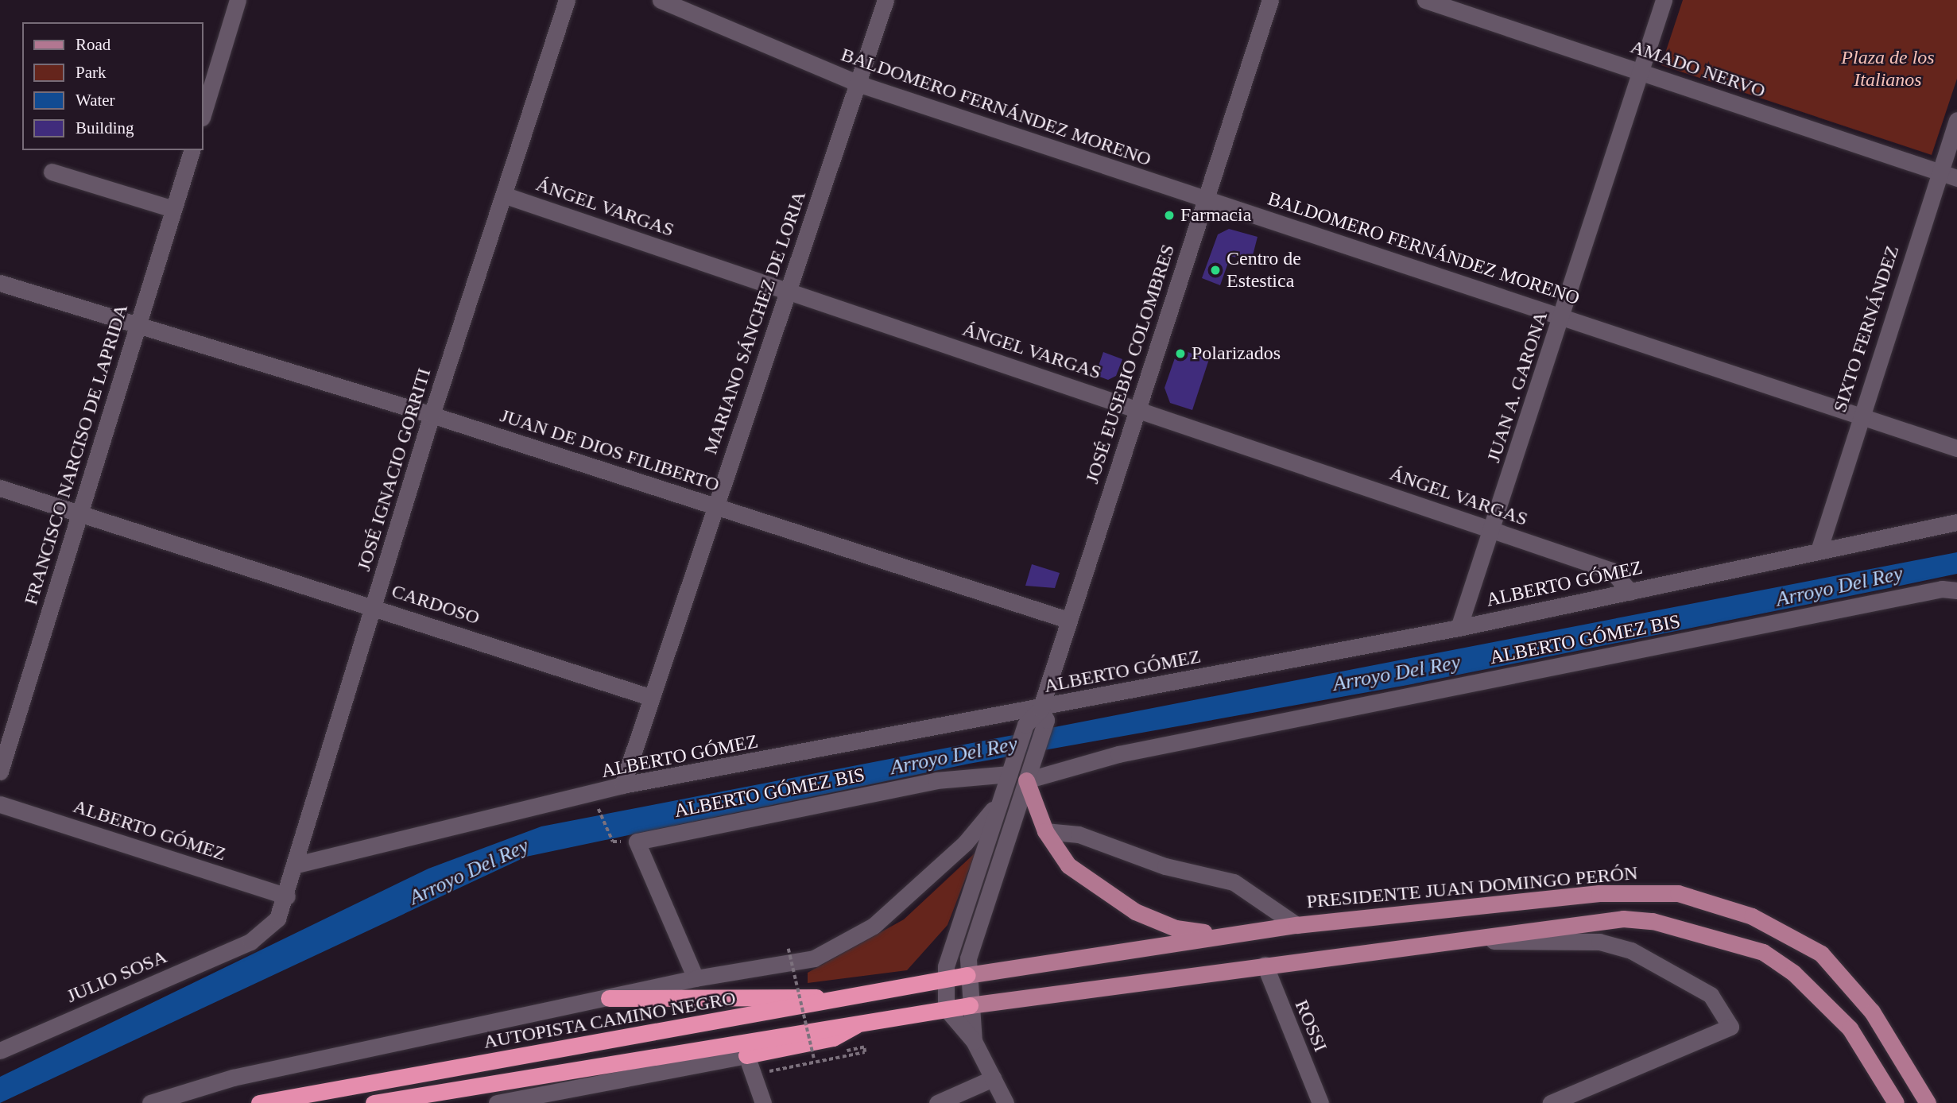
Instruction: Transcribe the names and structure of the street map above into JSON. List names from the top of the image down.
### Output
{
  "streets": {
    "highway": ["AUTOPISTA CAMINO NEGRO"],
    "main road": ["PRESIDENTE JUAN DOMINGO PERÓN"],
    "street": [
      "AMADO NERVO",
      "BALDOMERO FERNÁNDEZ MORENO",
      "ÁNGEL VARGAS",
      "MARIANO SÁNCHEZ DE LORIA",
      "SIXTO FERNÁNDEZ",
      "JOSÉ EUSEBIO COLOMBRES",
      "JUAN A. GARONA",
      "JUAN DE DIOS FILIBERTO",
      "FRANCISCO NARCISO DE LAPRIDA",
      "JOSÉ IGNACIO GORRITI",
      "ALBERTO GÓMEZ",
      "CARDOSO",
      "ALBERTO GÓMEZ BIS",
      "JULIO SOSA",
      "ROSSI"
    ]
  },
  "crossings": [
    ["AMADO NERVO", "SIXTO FERNÁNDEZ"],
    ["AMADO NERVO", "JUAN A. GARONA"],
    ["BALDOMERO FERNÁNDEZ MORENO", "MARIANO SÁNCHEZ DE LORIA"],
    ["BALDOMERO FERNÁNDEZ MORENO", "SIXTO FERNÁNDEZ"],
    ["BALDOMERO FERNÁNDEZ MORENO", "JOSÉ EUSEBIO COLOMBRES"],
    ["BALDOMERO FERNÁNDEZ MORENO", "JUAN A. GARONA"],
    ["ÁNGEL VARGAS", "MARIANO SÁNCHEZ DE LORIA"],
    ["ÁNGEL VARGAS", "JOSÉ EUSEBIO COLOMBRES"],
    ["ÁNGEL VARGAS", "JUAN A. GARONA"],
    ["ÁNGEL VARGAS", "JOSÉ IGNACIO GORRITI"],
    ["ÁNGEL VARGAS", "ALBERTO GÓMEZ"],
    ["MARIANO SÁNCHEZ DE LORIA", "JUAN DE DIOS FILIBERTO"],
    ["MARIANO SÁNCHEZ DE LORIA", "ALBERTO GÓMEZ"],
    ["MARIANO SÁNCHEZ DE LORIA", "CARDOSO"],
    ["SIXTO FERNÁNDEZ", "ALBERTO GÓMEZ"],
    ["JOSÉ EUSEBIO COLOMBRES", "JUAN DE DIOS FILIBERTO"],
    ["JOSÉ EUSEBIO COLOMBRES", "ALBERTO GÓMEZ"],
    ["JOSÉ EUSEBIO COLOMBRES", "ALBERTO GÓMEZ BIS"],
    ["JOSÉ EUSEBIO COLOMBRES", "PRESIDENTE JUAN DOMINGO PERÓN"],
    ["JOSÉ EUSEBIO COLOMBRES", "AUTOPISTA CAMINO NEGRO"],
    ["JUAN A. GARONA", "ALBERTO GÓMEZ"],
    ["JUAN DE DIOS FILIBERTO", "FRANCISCO NARCISO DE LAPRIDA"],
    ["JUAN DE DIOS FILIBERTO", "JOSÉ IGNACIO GORRITI"],
    ["FRANCISCO NARCISO DE LAPRIDA", "CARDOSO"],
    ["JOSÉ IGNACIO GORRITI", "ALBERTO GÓMEZ"],
    ["JOSÉ IGNACIO GORRITI", "CARDOSO"],
    ["JOSÉ IGNACIO GORRITI", "JULIO SOSA"],
    ["PRESIDENTE JUAN DOMINGO PERÓN", "AUTOPISTA CAMINO NEGRO"]
  ],
  "water": ["Arroyo Del Rey"],
  "parks": ["Plaza de los Italianos"],
  "places": ["Farmacia", "Centro de Estestica", "Polarizados"],
  "legend": [
    "Road",
    "Park",
    "Water",
    "Building"
  ]
}
